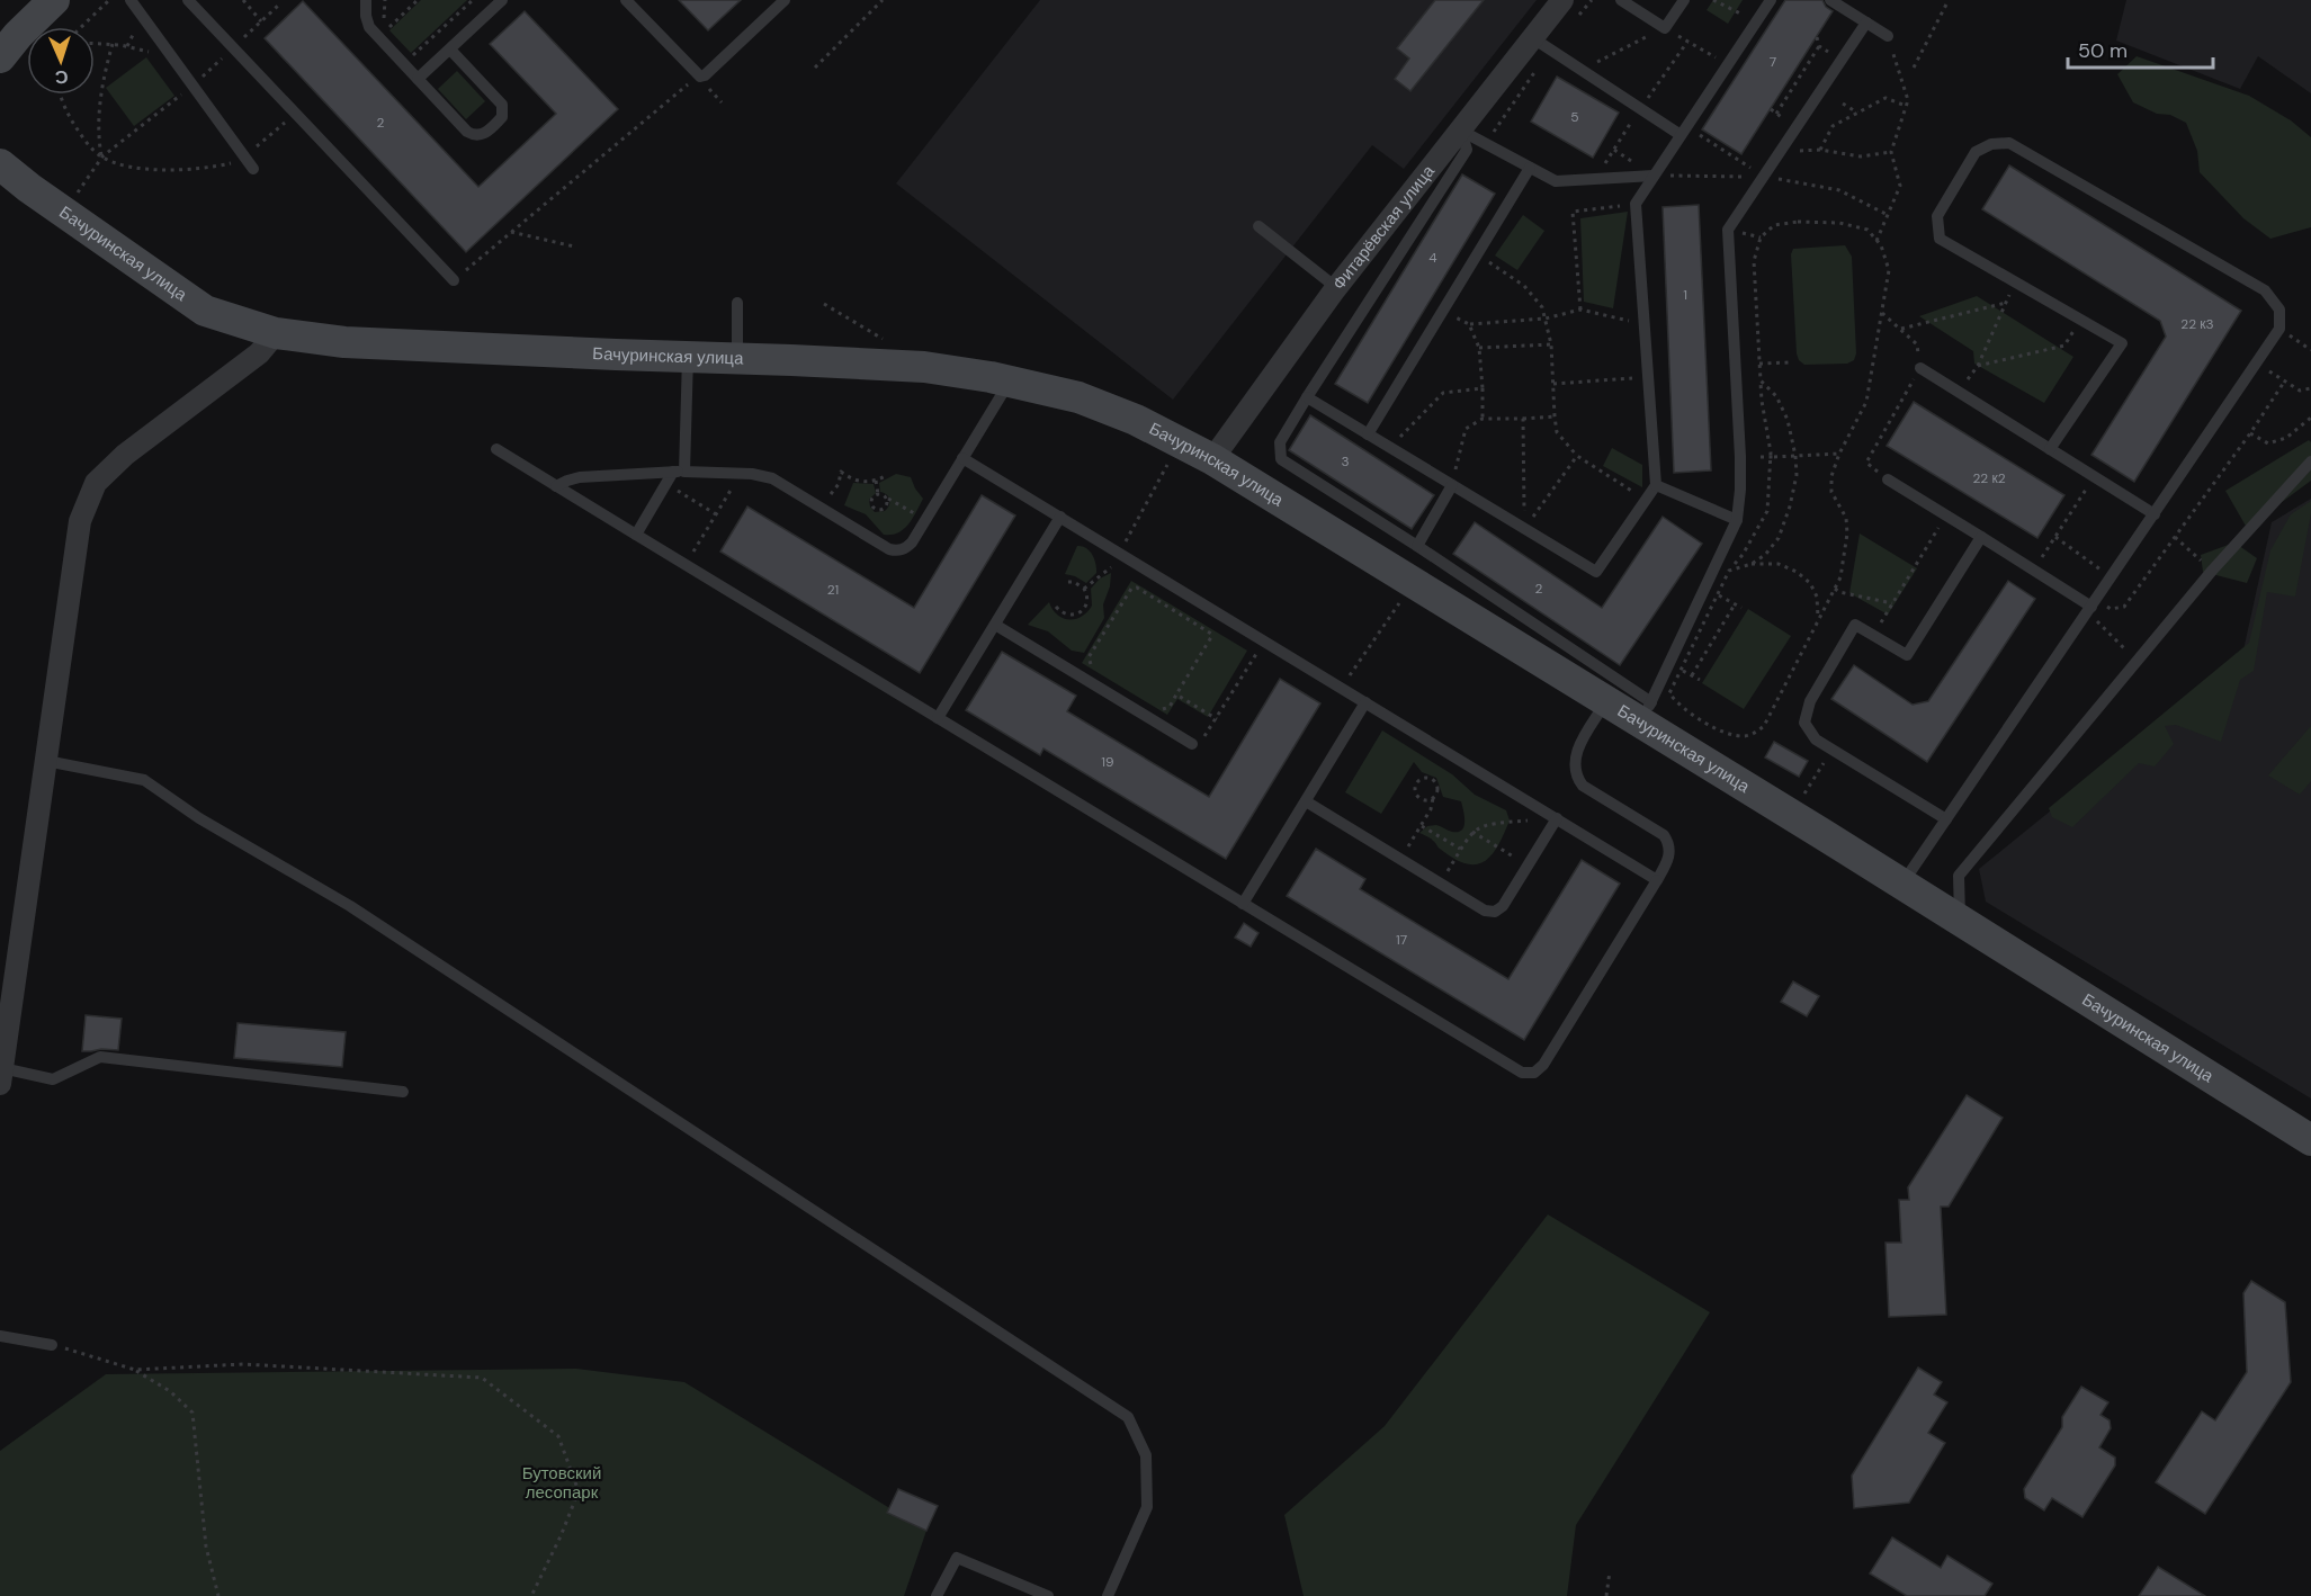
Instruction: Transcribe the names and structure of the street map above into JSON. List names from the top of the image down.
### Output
{
  "streets": {
    "street": ["Фитарёвская улица", "Бачуринская улица"]
  },
  "crossings": [
    ["Фитарёвская улица", "Бачуринская улица"]
  ],
  "parks": ["Бутовский лесопарк"],
  "house_numbers": [
    "7",
    "5",
    "2",
    "4",
    "1",
    "22 к3",
    "3",
    "22 к2",
    "2",
    "21",
    "19",
    "17"
  ],
  "scale_bar": "50 m",
  "north": "bottom"
}
